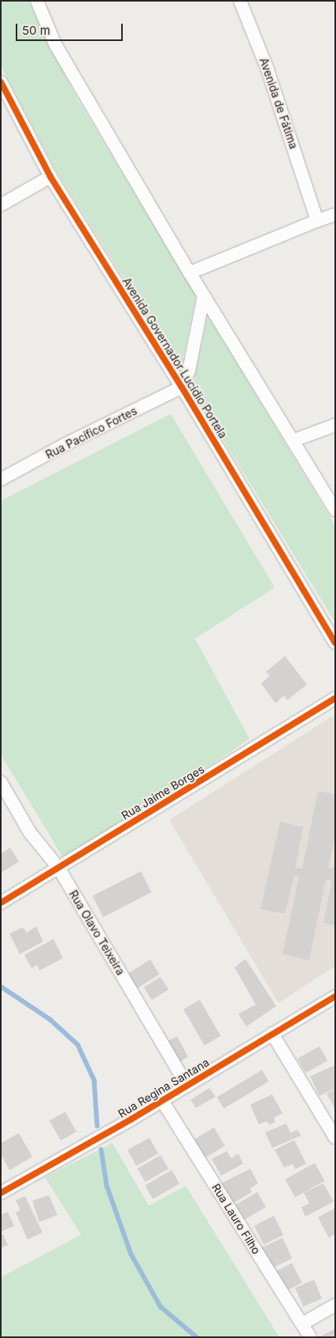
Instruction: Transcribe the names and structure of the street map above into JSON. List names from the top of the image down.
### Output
{
  "streets": {
    "street": [
      "Avenida de Fátima",
      "Avenida Governador Lucídio Portela",
      "Rua Pacífico Fortes",
      "Rua Jaime Borges",
      "Rua Olavo Teixeira",
      "Rua Regina Santana",
      "Rua Lauro Filho"
    ]
  },
  "crossings": [
    ["Avenida Governador Lucídio Portela", "Rua Pacífico Fortes"],
    ["Rua Jaime Borges", "Rua Olavo Teixeira"],
    ["Rua Olavo Teixeira", "Rua Regina Santana"],
    ["Rua Regina Santana", "Rua Lauro Filho"]
  ],
  "scale_bar": "50 m"
}
